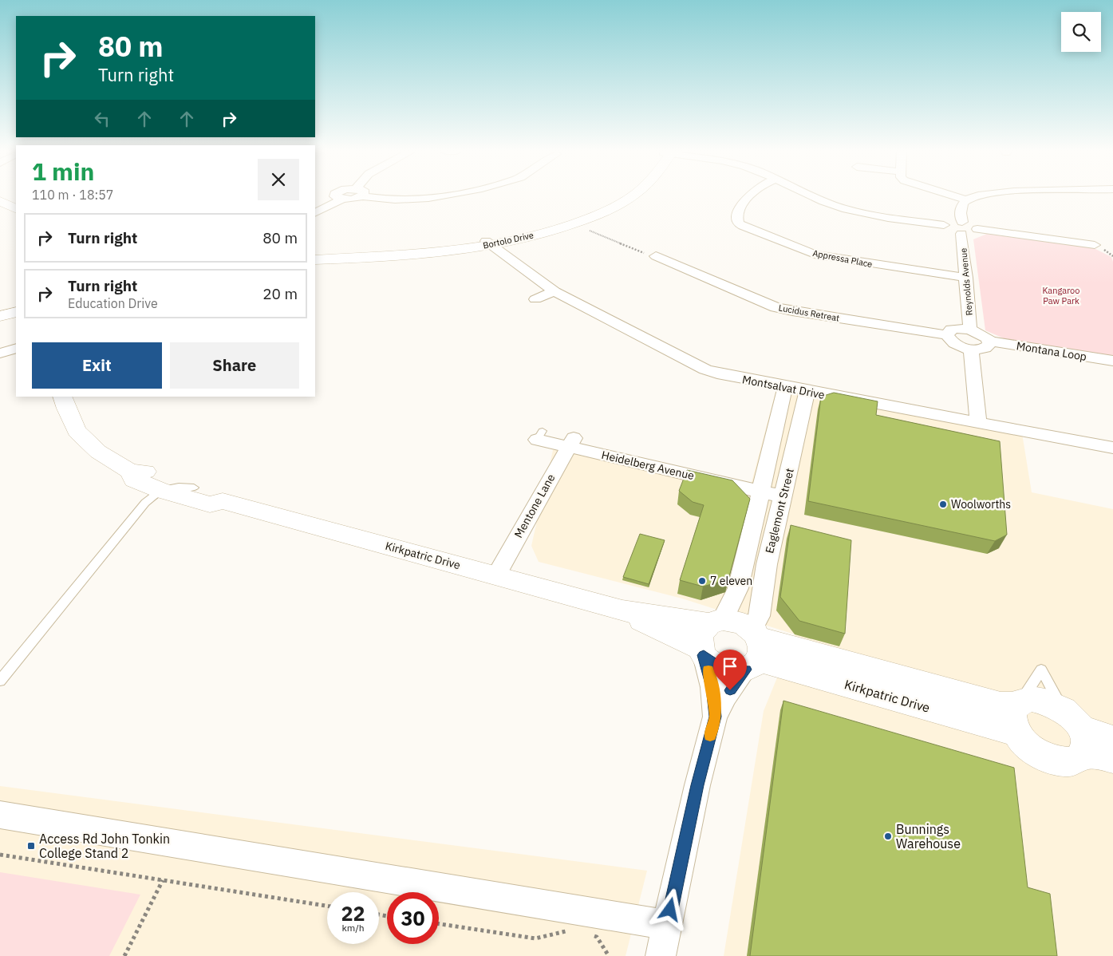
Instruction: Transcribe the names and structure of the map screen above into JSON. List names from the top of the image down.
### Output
{
  "streets": {
    "street": [
      "Bortolo Drive",
      "Appressa Place",
      "Reynolds Avenue",
      "Lucidus Retreat",
      "Montana Loop",
      "Montsalvat Drive",
      "Heidelberg Avenue",
      "Mentone Lane",
      "Eaglemont Street",
      "Kirkpatric Drive"
    ]
  },
  "crossings": [
    ["Bortolo Drive", "Montsalvat Drive"],
    ["Appressa Place", "Reynolds Avenue"],
    ["Montsalvat Drive", "Eaglemont Street"],
    ["Heidelberg Avenue", "Mentone Lane"],
    ["Heidelberg Avenue", "Eaglemont Street"],
    ["Mentone Lane", "Kirkpatric Drive"],
    ["Eaglemont Street", "Kirkpatric Drive"]
  ],
  "parks": ["Kangaroo Paw Park"],
  "places": {
    "other": ["Woolworths", "7 eleven", "Bunnings Warehouse"],
    "transit": ["Access Rd John Tonkin College Stand 2"]
  },
  "page": {
    "turn": ["80 m", "Turn right"],
    "heading": ["1 min", "110 m · 18:57"],
    "list": [
      {
        "name": "Turn right",
        "value": "80 m"
      },
      {
        "name": "Turn right",
        "note": "Education Drive",
        "value": "20 m"
      }
    ],
    "buttons": ["Exit", "Share"],
    "speed": "22 km/h",
    "limit": "30"
  }
}
